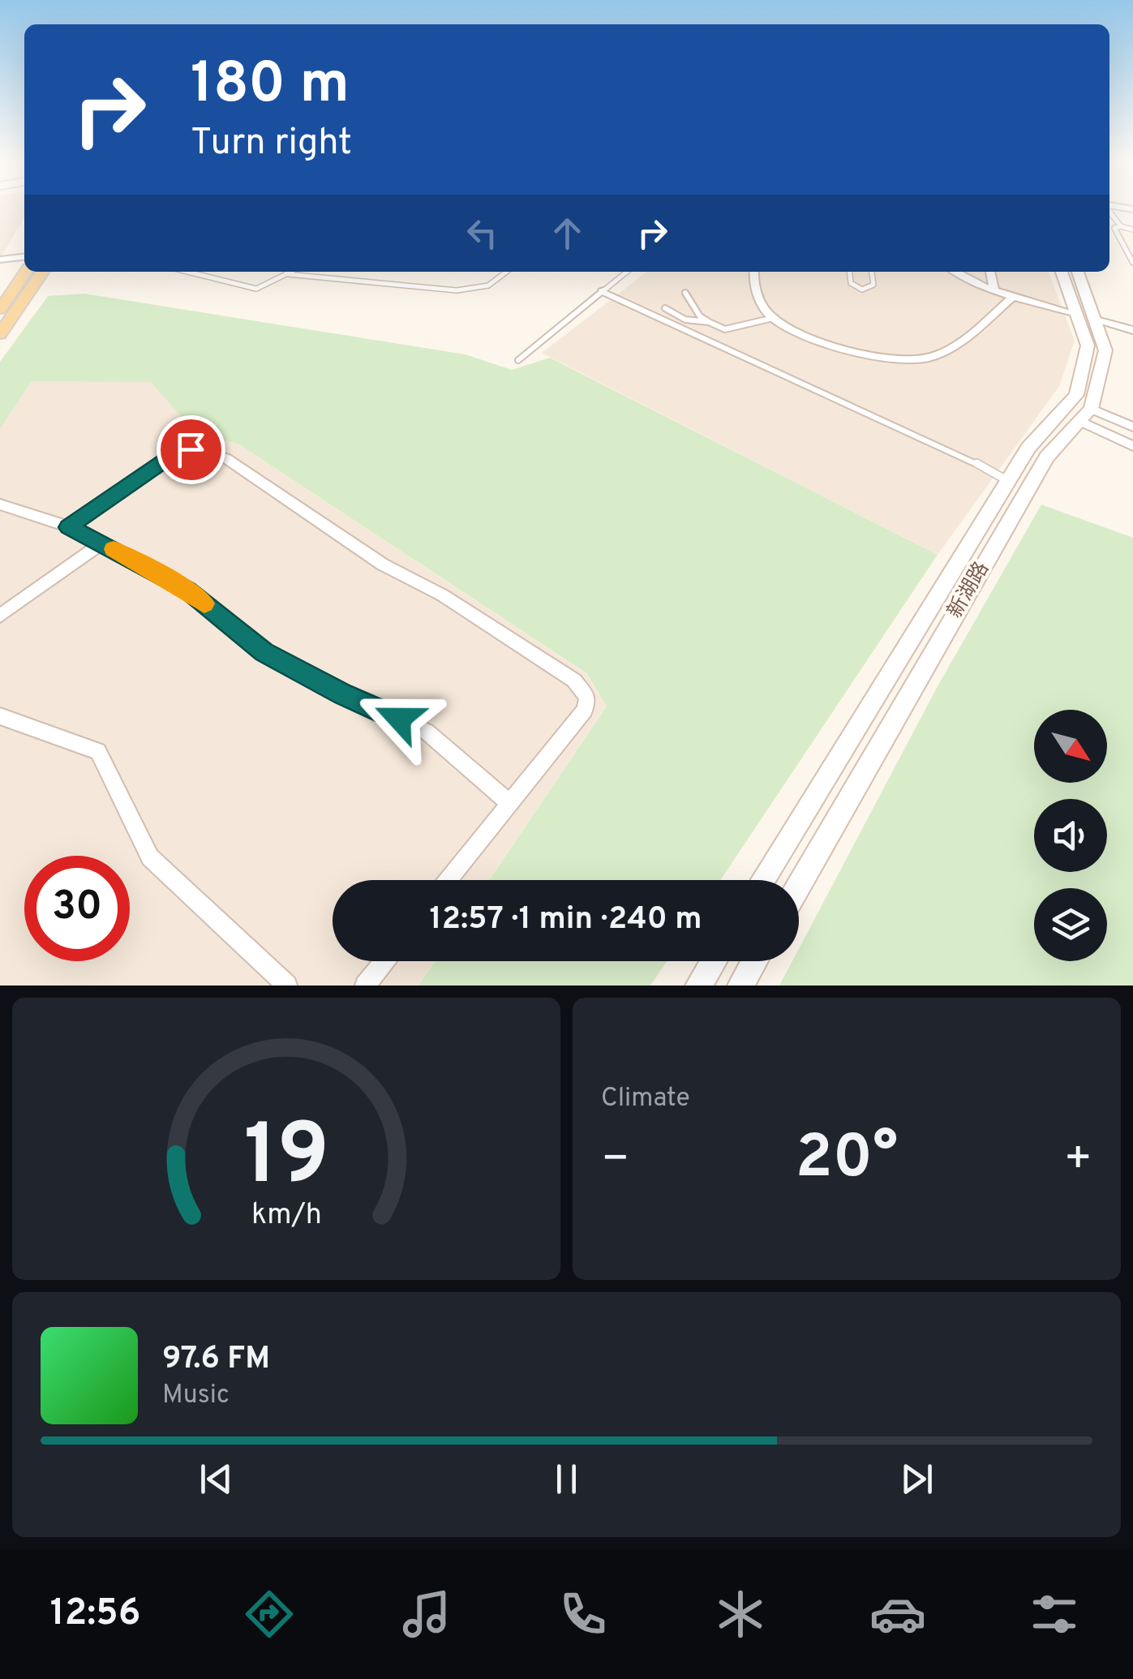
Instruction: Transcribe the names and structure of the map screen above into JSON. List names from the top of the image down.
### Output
{
  "streets": {
    "main road": ["新湖路"]
  },
  "north": "bottom right",
  "page": {
    "turn": ["180 m", "Turn right"],
    "limit": "30",
    "trip": "12:57 · 1 min · 240 m",
    "tile": "Climate",
    "heat": ["−", "20°", "+"],
    "song": ["97.6 FM", "Music"],
    "tabs": "12:56",
    "gauge": ["19", "km/h"]
  }
}
